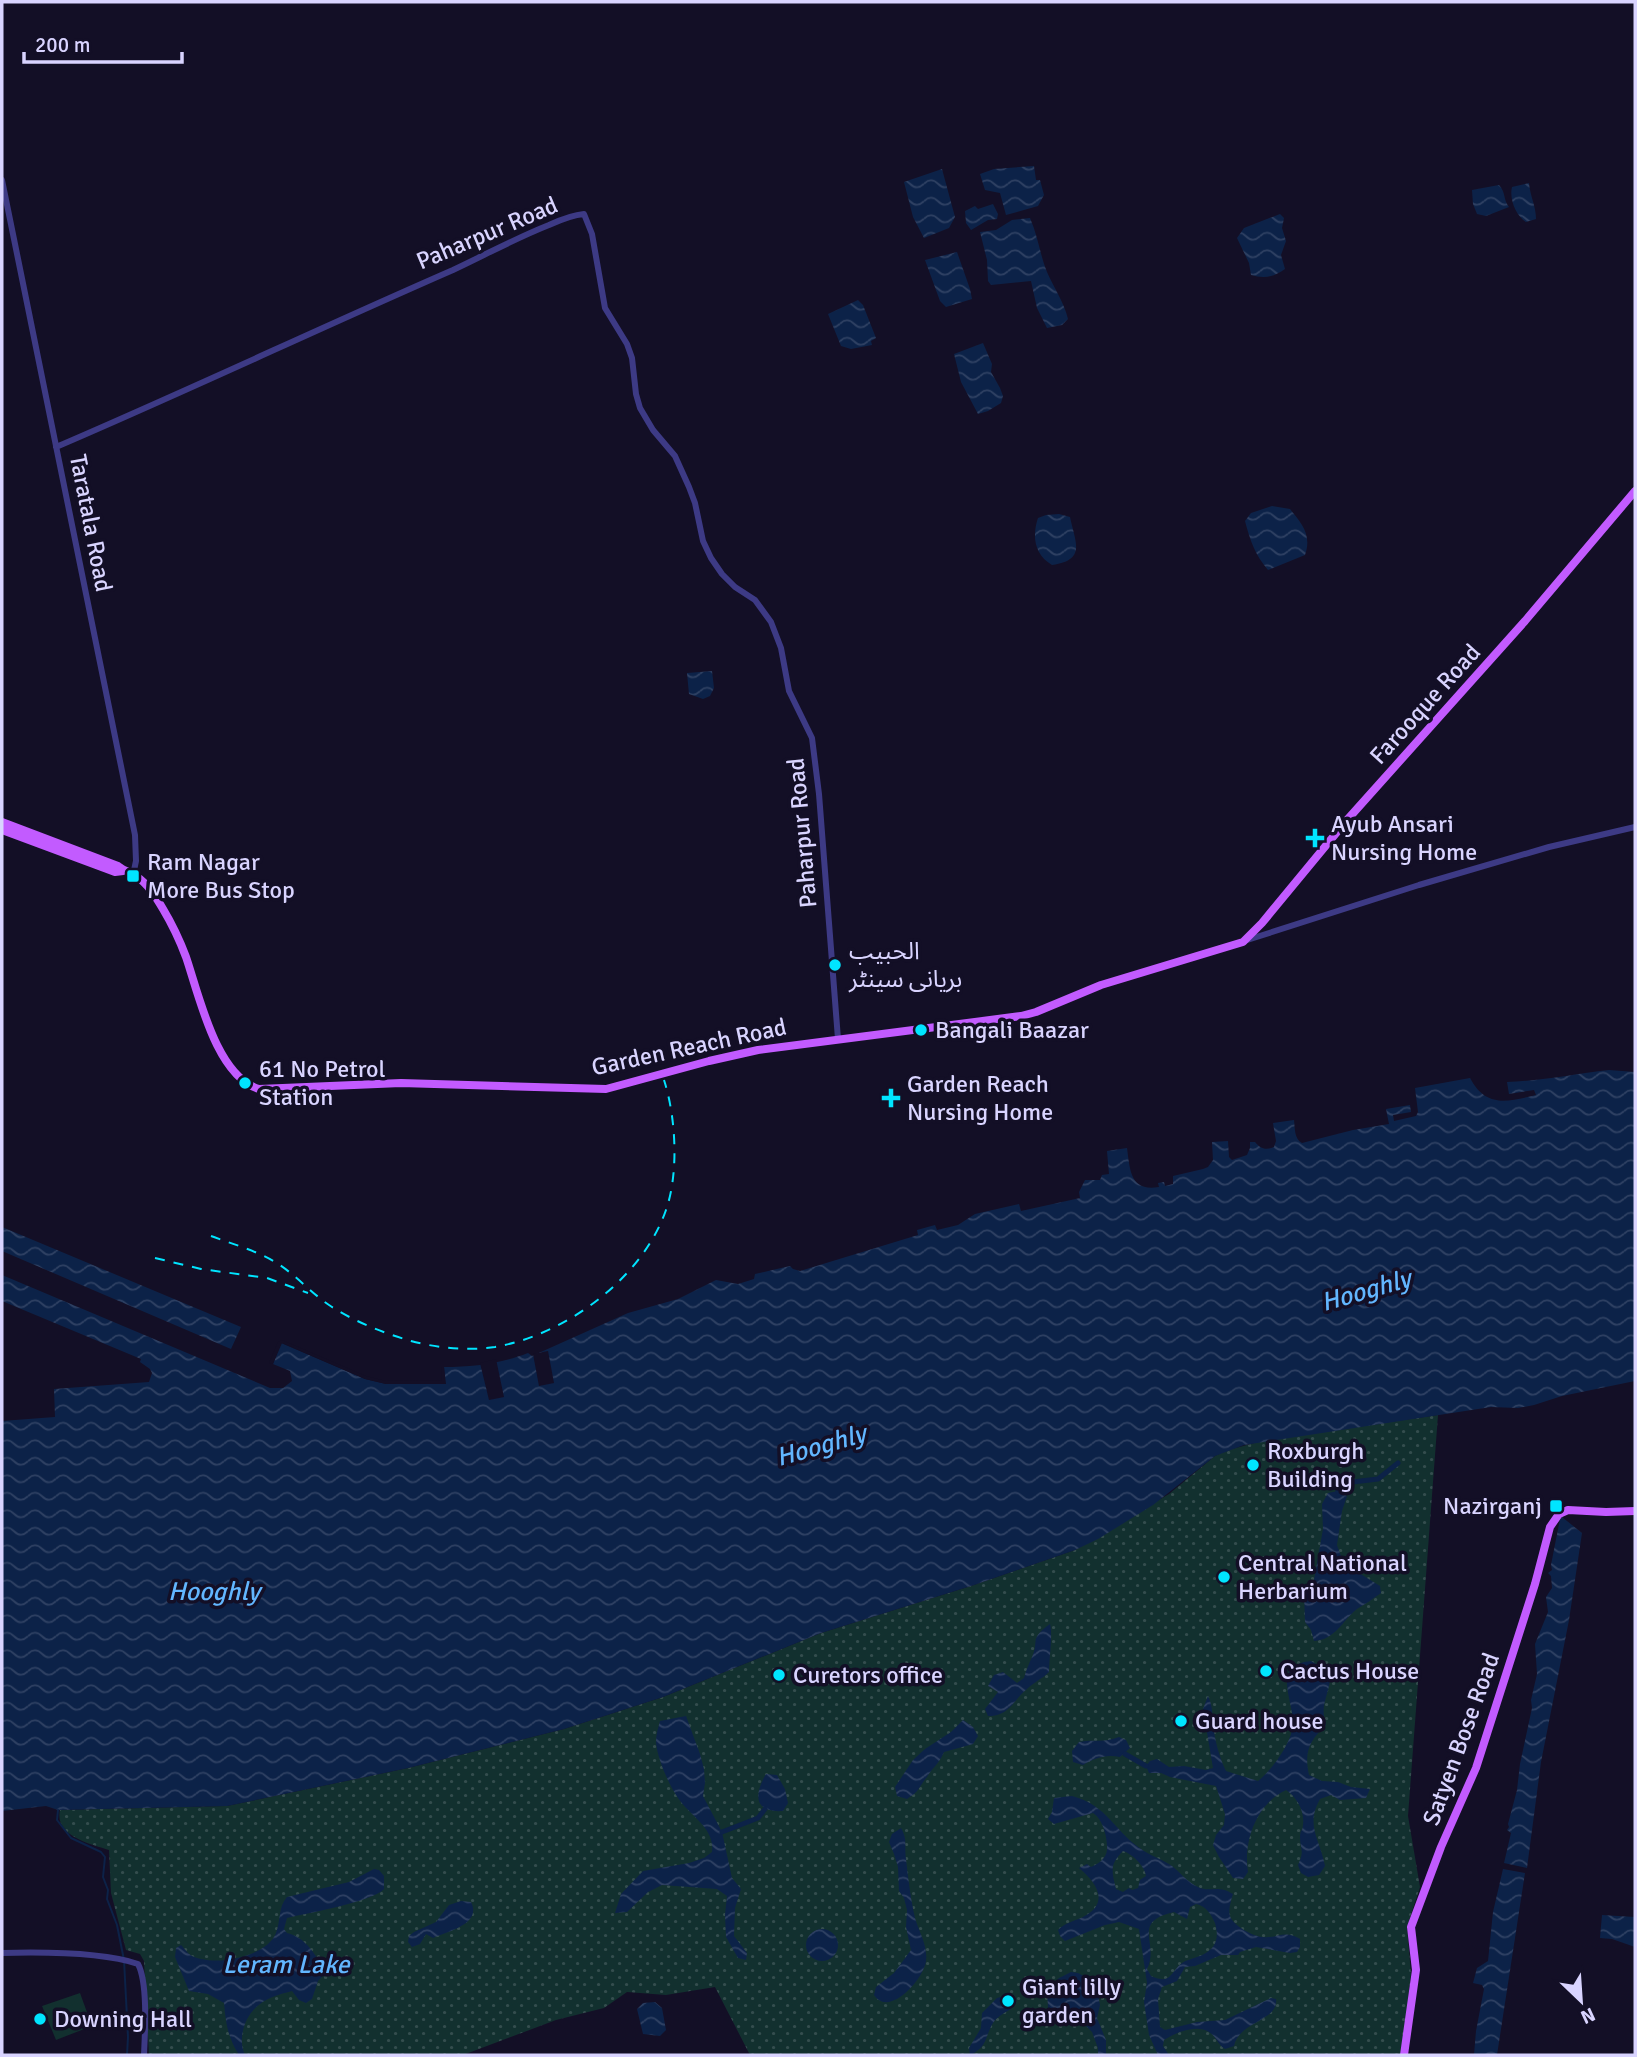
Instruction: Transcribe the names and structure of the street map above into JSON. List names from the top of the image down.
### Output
{
  "streets": {
    "main road": ["Farooque Road", "Garden Reach Road", "Satyen Bose Road"],
    "street": ["Paharpur Road", "Taratala Road"]
  },
  "crossings": [
    ["Paharpur Road", "Taratala Road"],
    ["Paharpur Road", "Garden Reach Road"],
    ["Taratala Road", "Garden Reach Road"],
    ["Farooque Road", "Garden Reach Road"]
  ],
  "water": ["Hooghly", "Leram Lake"],
  "places": {
    "health": ["Ayub Ansari Nursing Home", "Garden Reach Nursing Home"],
    "transit": ["Ram Nagar More Bus Stop", "Nazirganj"],
    "other": [
      "الحبیب بریانی سینٹر",
      "Bangali Baazar",
      "61 No Petrol Station",
      "Roxburgh Building",
      "Central National Herbarium",
      "Cactus House",
      "Curetors office",
      "Guard house",
      "Giant lilly garden",
      "Downing Hall"
    ]
  },
  "scale_bar": "200 m",
  "north": "bottom right"
}
